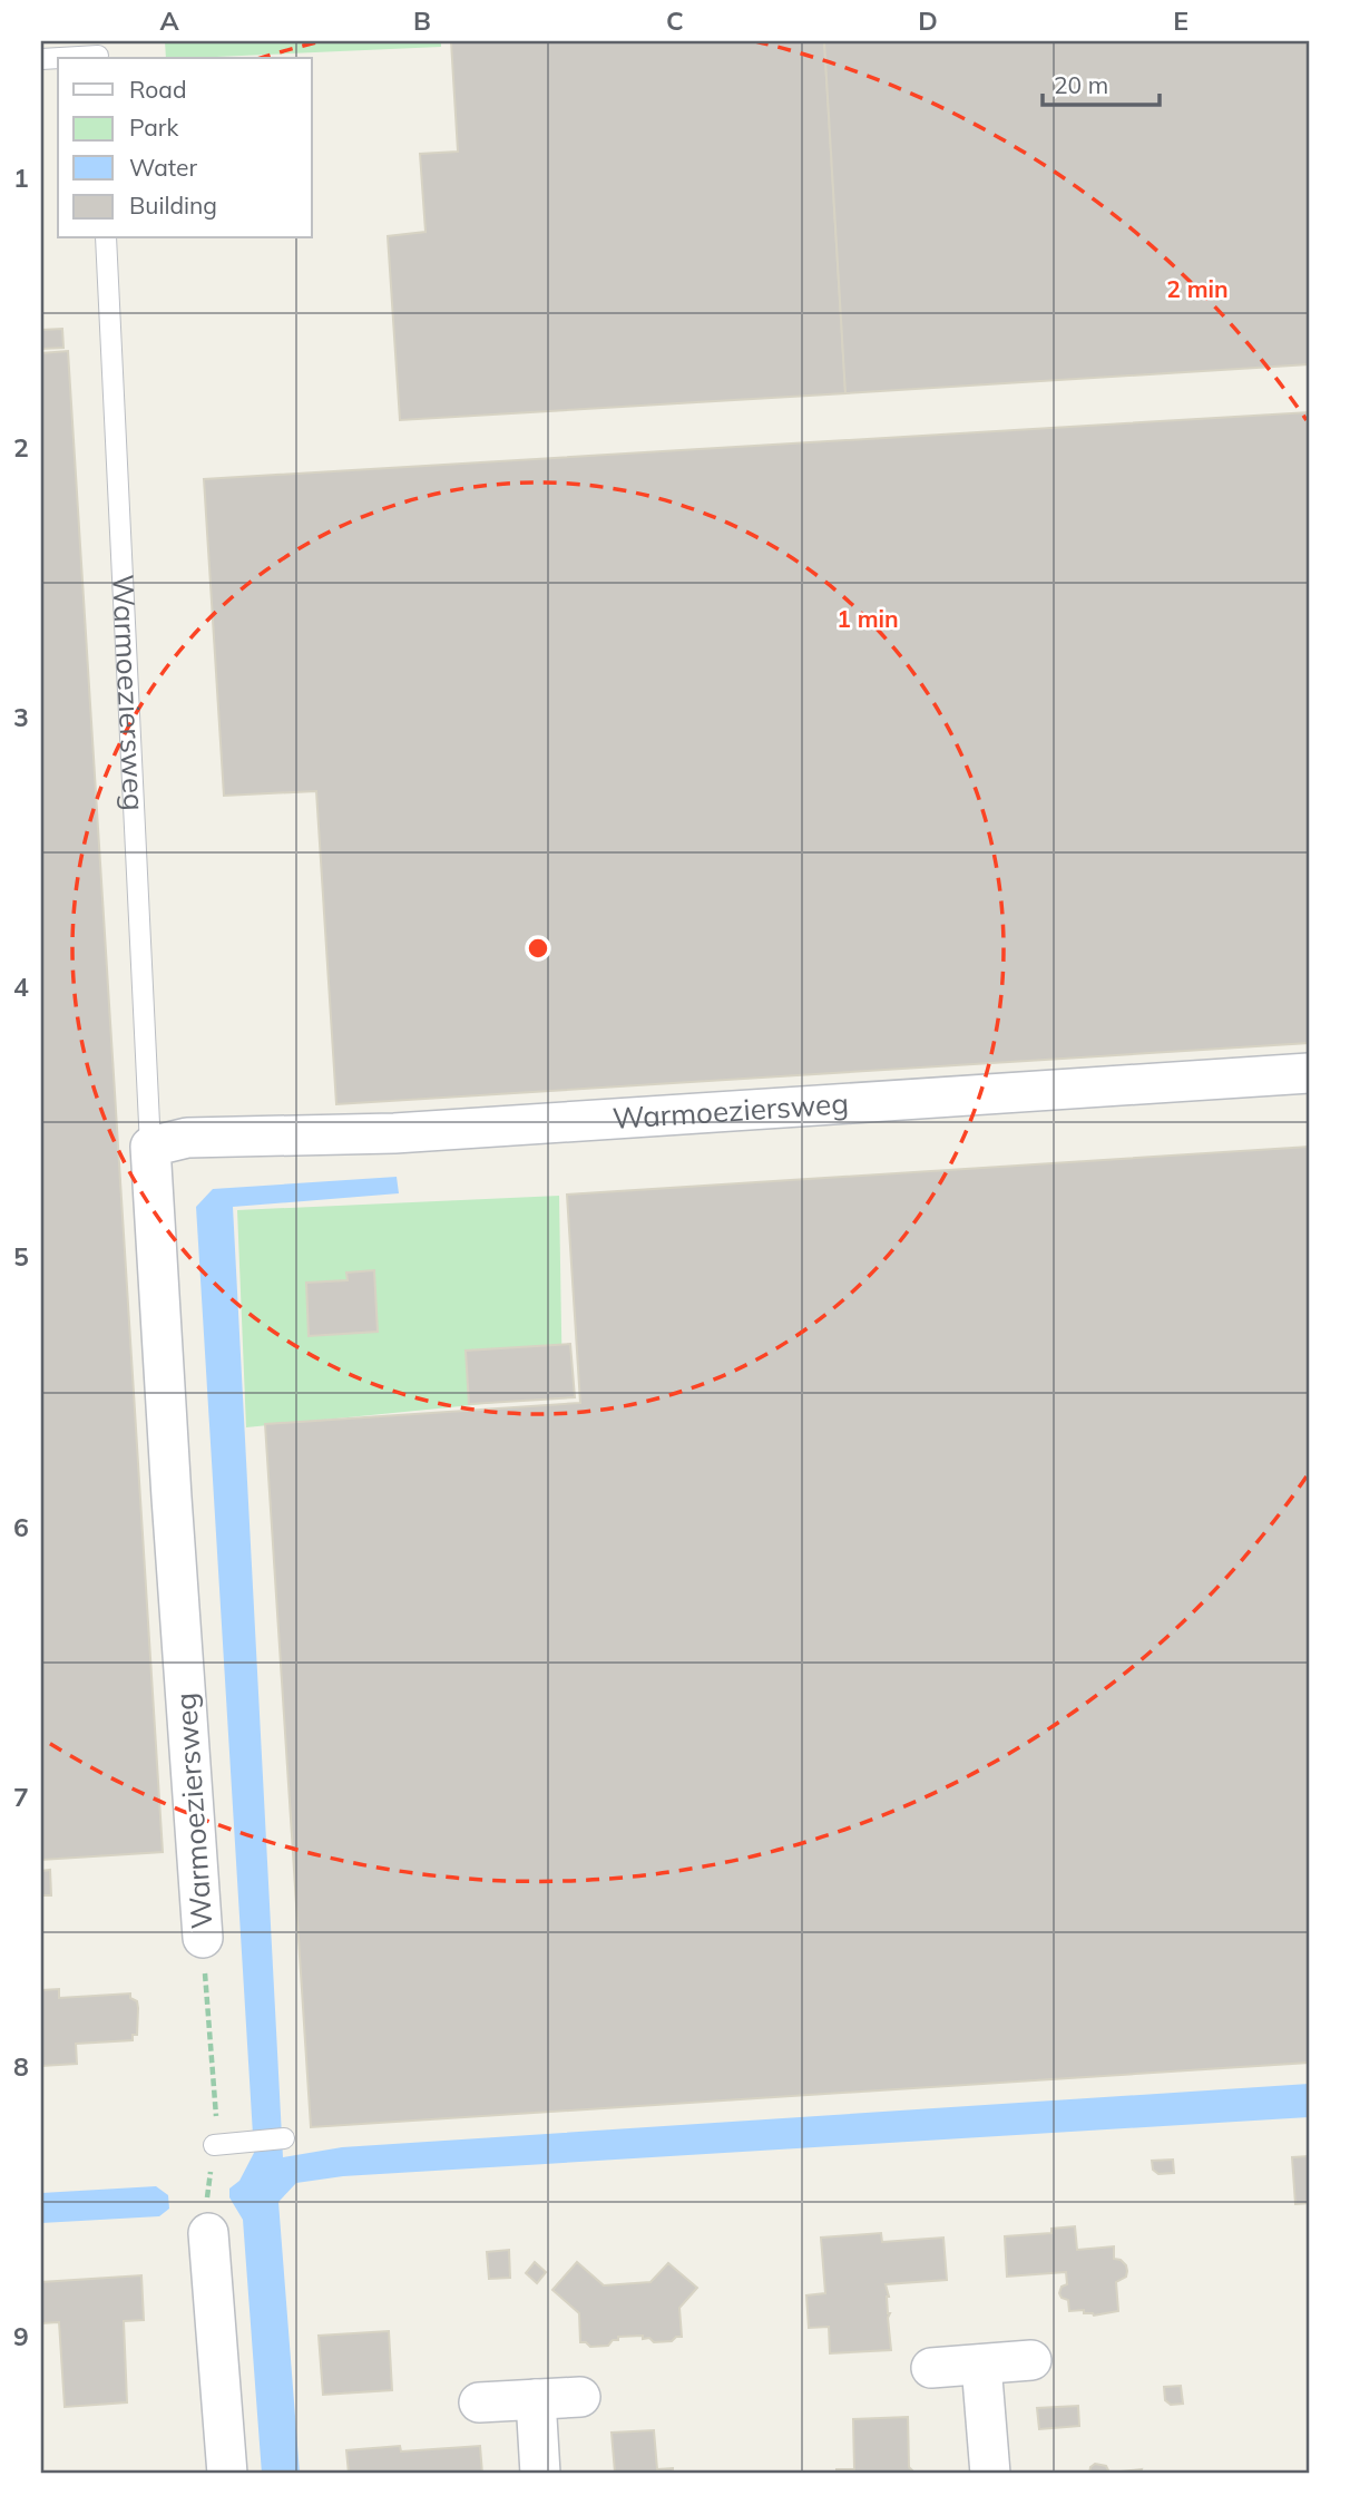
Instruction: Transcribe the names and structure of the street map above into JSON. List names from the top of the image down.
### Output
{
  "streets": {
    "street": ["Warmoeziersweg"]
  },
  "legend": [
    "Road",
    "Park",
    "Water",
    "Building"
  ],
  "scale_bar": "20 m",
  "grid": {
    "columns": [
      "A",
      "B",
      "C",
      "D",
      "E"
    ],
    "rows": [
      "1",
      "2",
      "3",
      "4",
      "5",
      "6",
      "7",
      "8",
      "9"
    ]
  },
  "rings": ["2 min", "1 min"]
}
